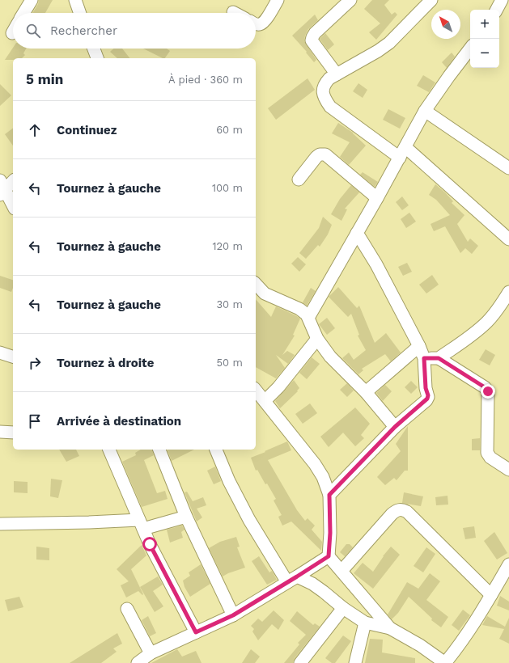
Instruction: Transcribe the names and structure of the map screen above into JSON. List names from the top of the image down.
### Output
{
  "north": "top left",
  "page": {
    "map_buttons": ["+", "−"],
    "search": "Rechercher",
    "heading": ["5 min", "À pied · 360 m"],
    "list": [
      ["Continuez", "60 m"],
      ["Tournez à gauche", "100 m"],
      ["Tournez à gauche", "120 m"],
      ["Tournez à gauche", "30 m"],
      ["Tournez à droite", "50 m"],
      "Arrivée à destination"
    ]
  }
}
